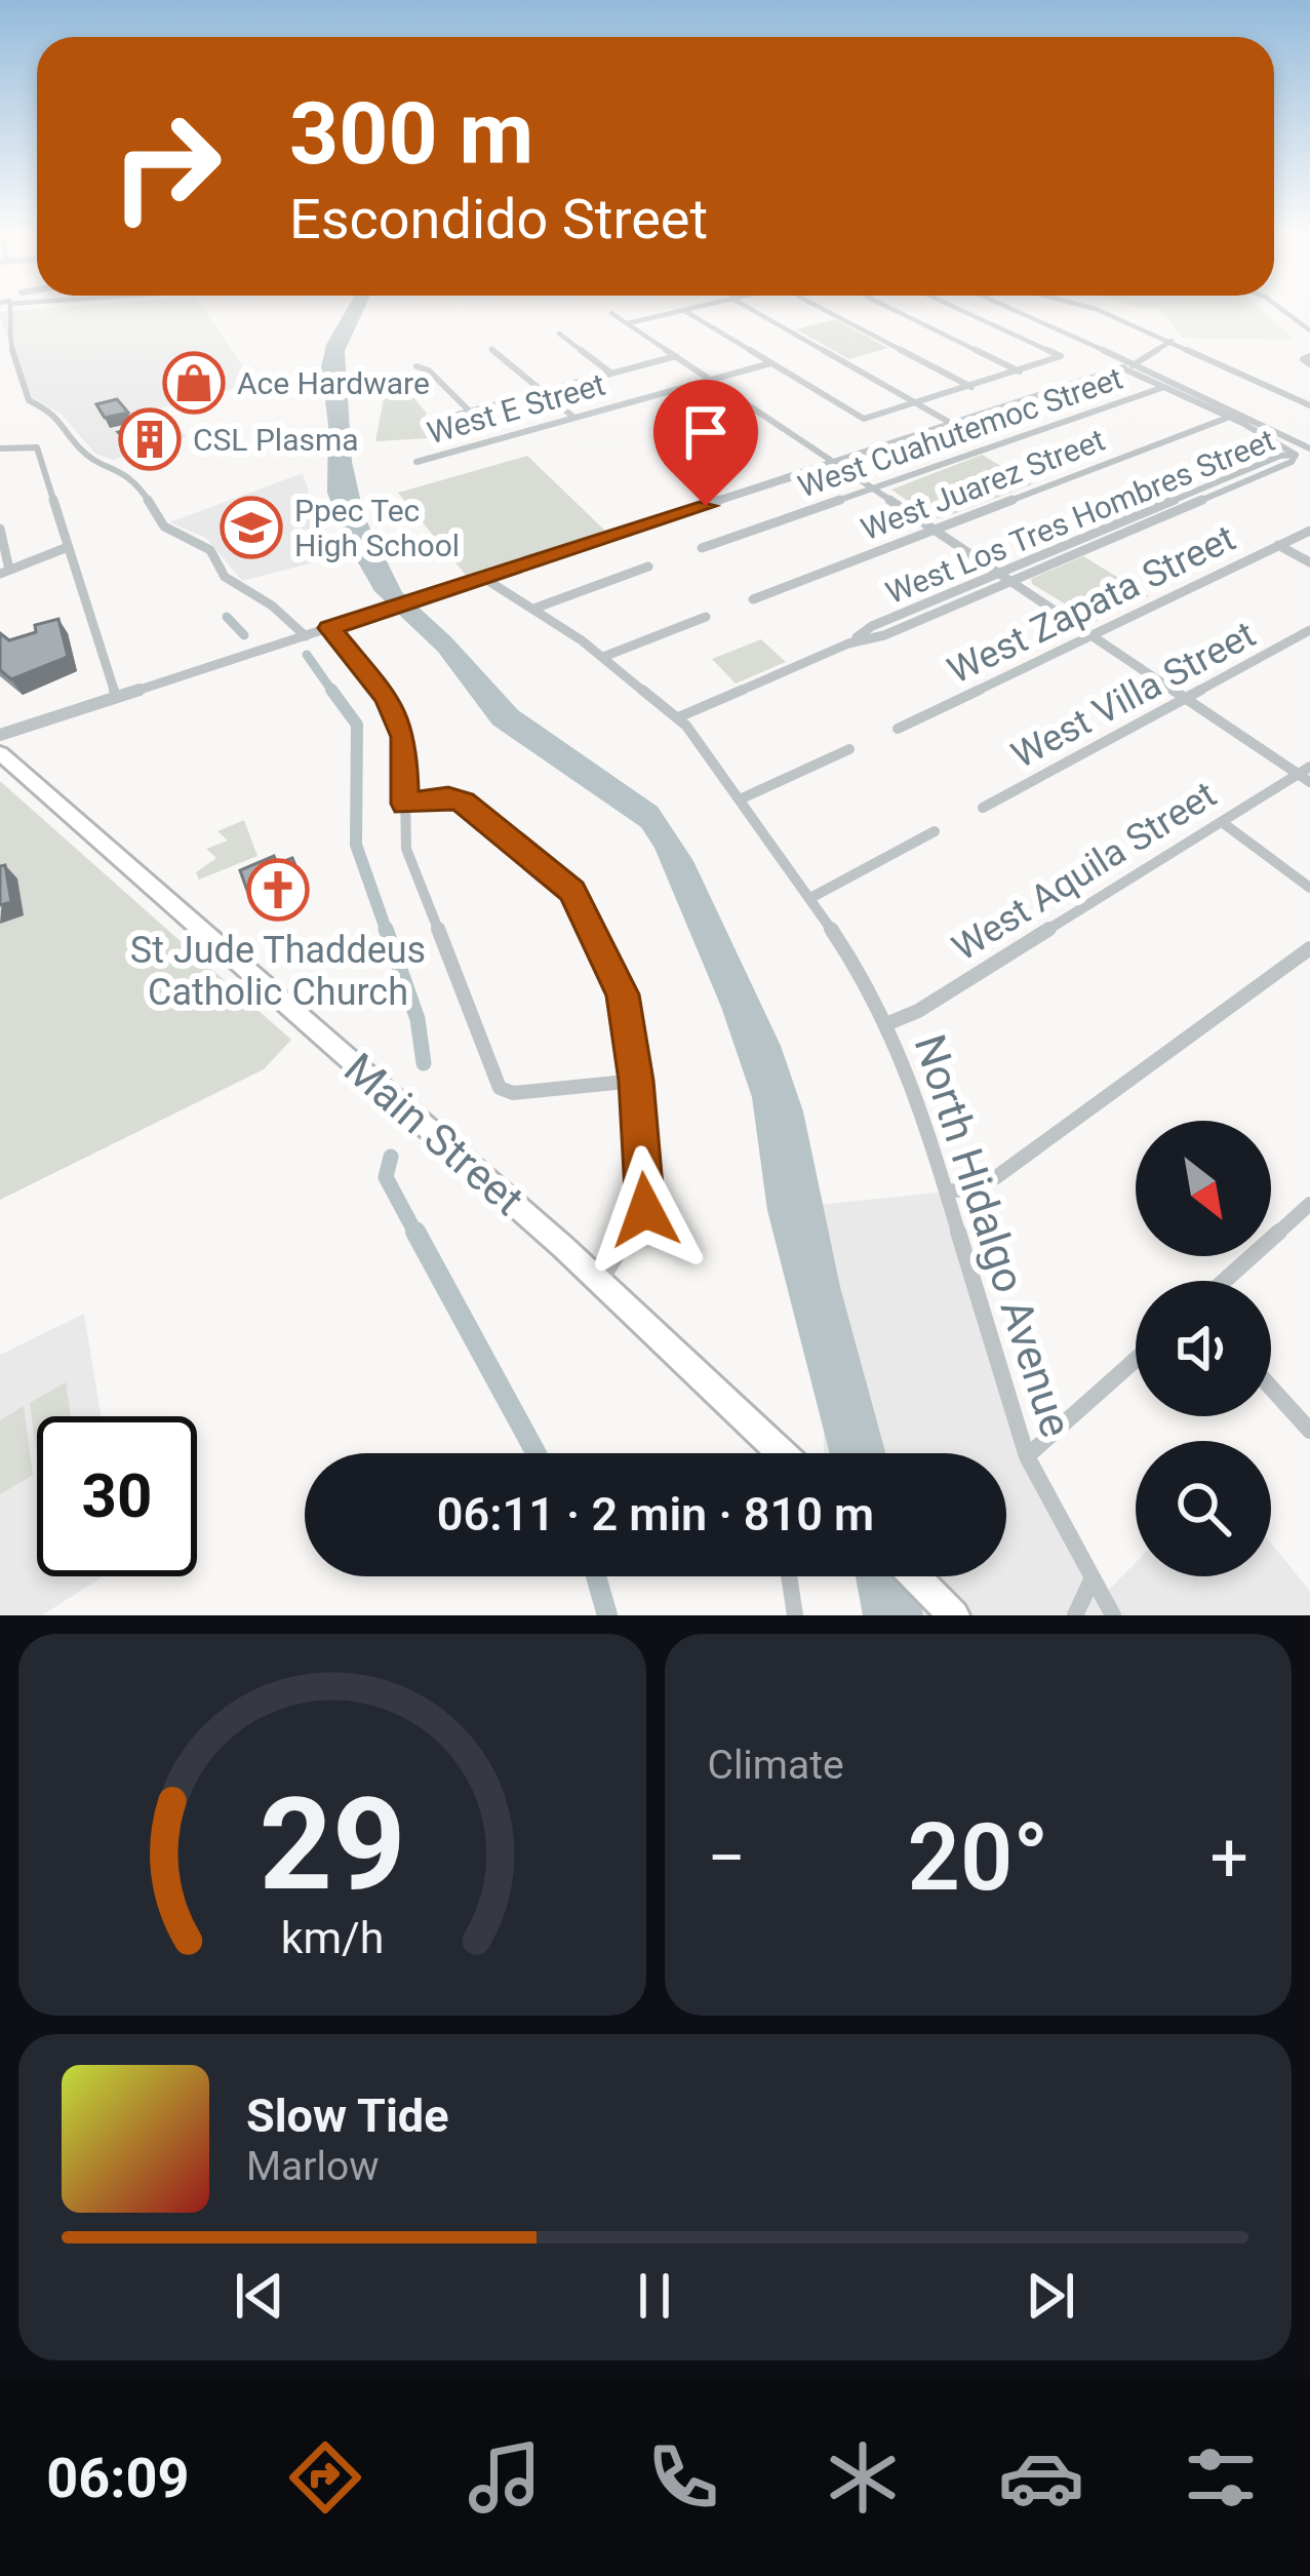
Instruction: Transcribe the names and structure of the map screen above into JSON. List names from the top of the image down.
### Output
{
  "streets": {
    "highway": ["Main Street"],
    "street": [
      "West E Street",
      "West Cuahutemoc Street",
      "West Juarez Street",
      "West Los Tres Hombres Street",
      "West Zapata Street",
      "West Villa Street",
      "West Aquila Street",
      "North Hidalgo Avenue"
    ]
  },
  "crossings": [
    ["West Los Tres Hombres Street", "North Hidalgo Avenue"],
    ["West Aquila Street", "North Hidalgo Avenue"]
  ],
  "places": {
    "shop": ["Ace Hardware"],
    "building": ["CSL Plasma"],
    "school or university": ["Ppec Tec High School"],
    "church": ["St Jude Thaddeus Catholic Church"]
  },
  "north": "bottom right",
  "page": {
    "turn": ["300 m", "Escondido Street"],
    "limit": "30",
    "trip": "06:11 · 2 min · 810 m",
    "tile": "Climate",
    "heat": ["−", "20°", "+"],
    "song": ["Slow Tide", "Marlow"],
    "tabs": "06:09",
    "gauge": ["29", "km/h"]
  }
}
